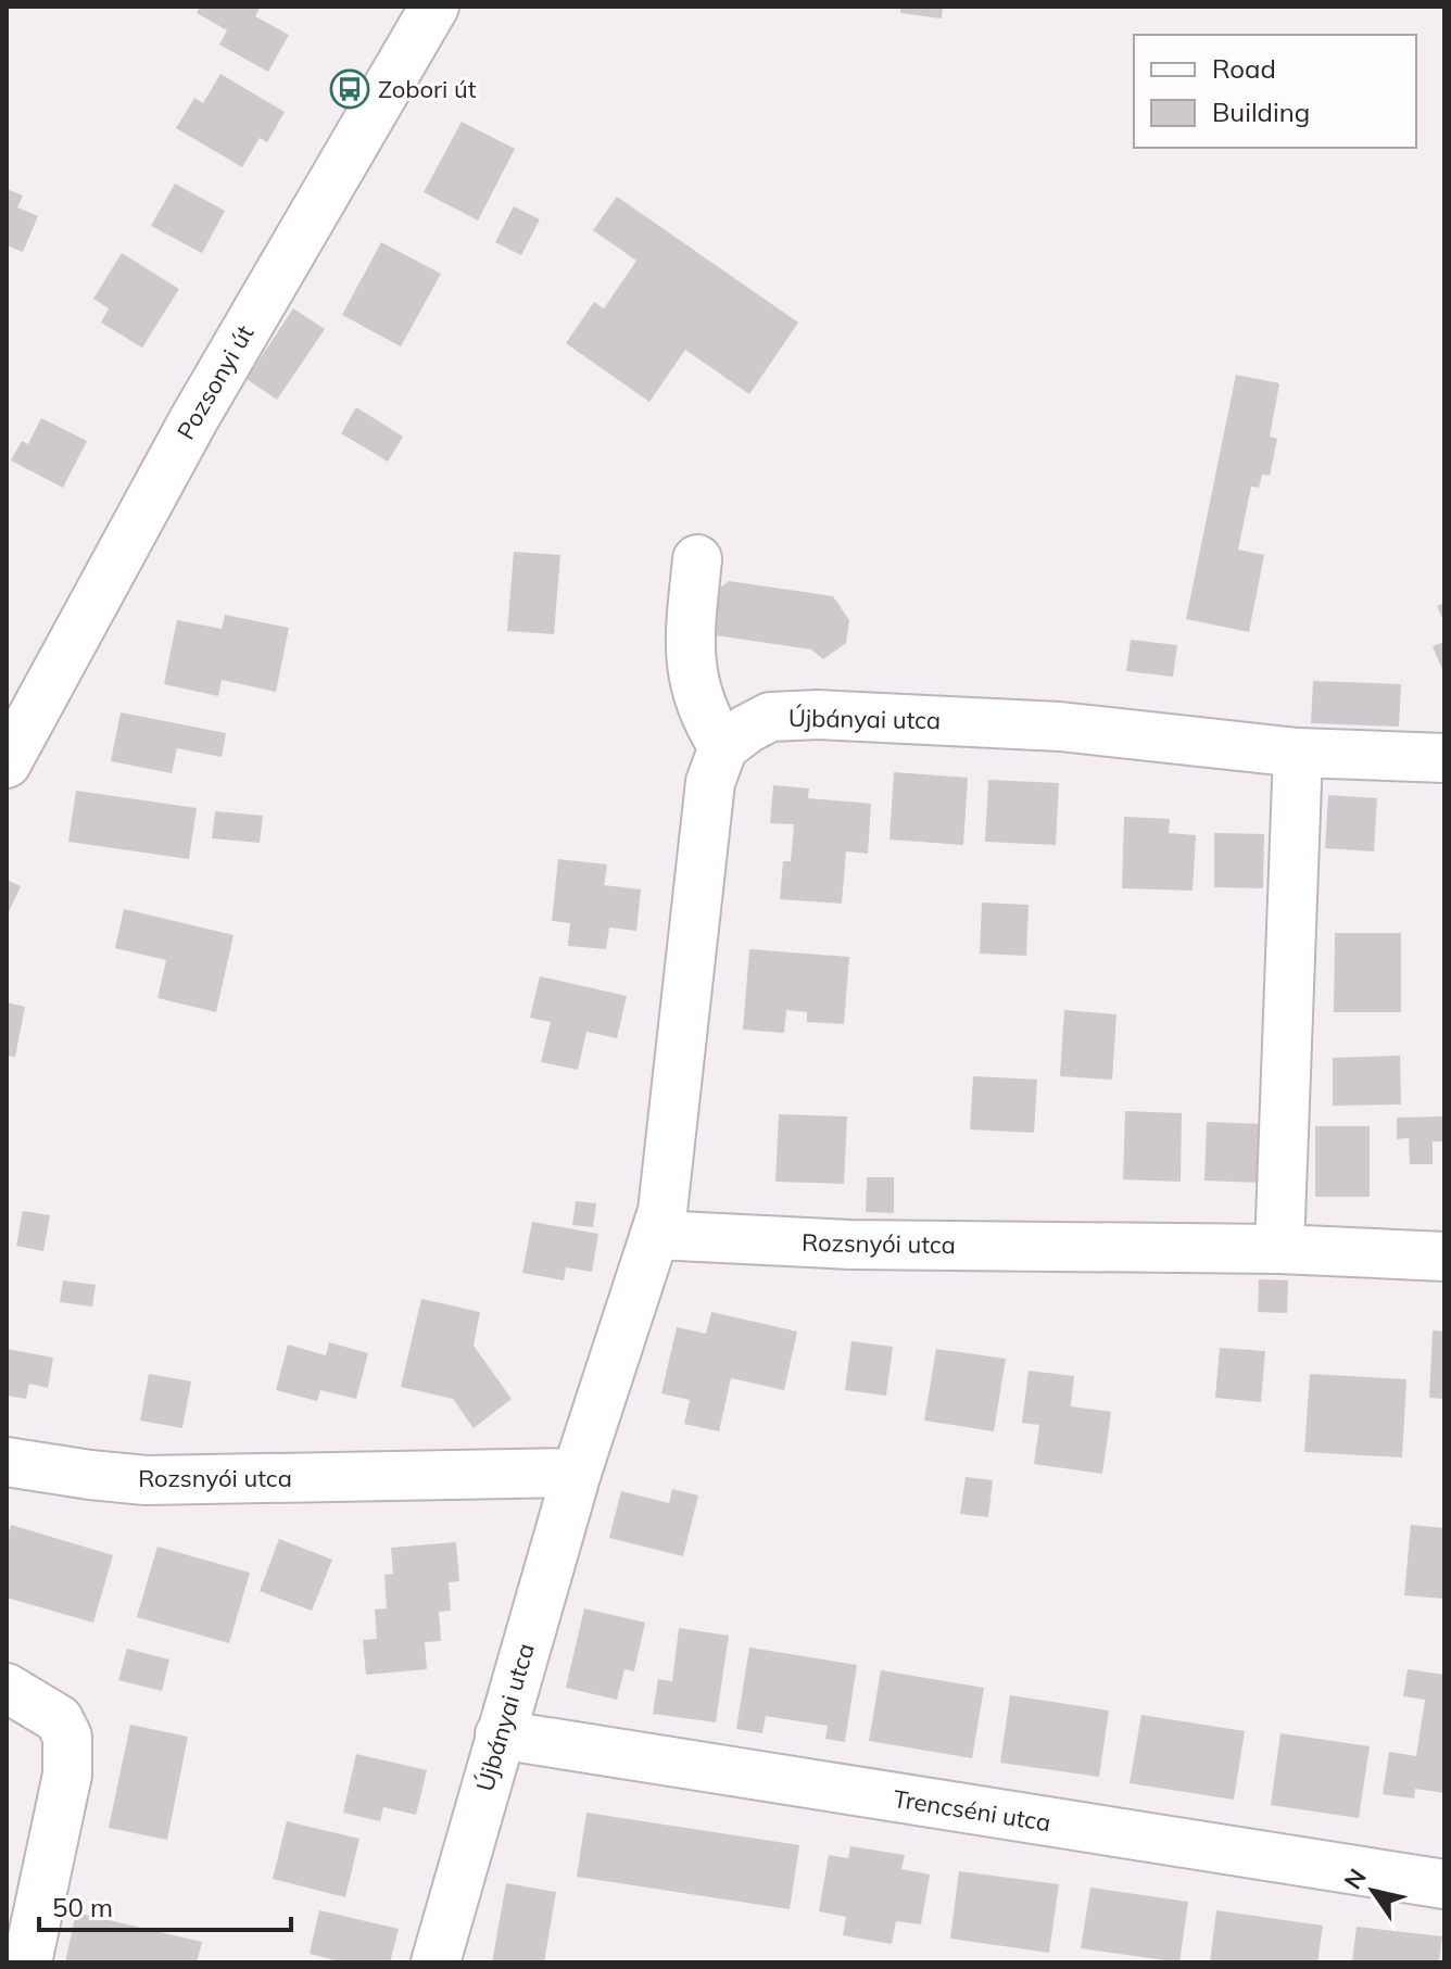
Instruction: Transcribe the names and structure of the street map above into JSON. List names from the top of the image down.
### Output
{
  "streets": {
    "street": [
      "Pozsonyi út",
      "Újbányai utca",
      "Rozsnyói utca",
      "Trencséni utca"
    ]
  },
  "crossings": [
    ["Újbányai utca", "Rozsnyói utca"],
    ["Újbányai utca", "Trencséni utca"]
  ],
  "places": {
    "bus stop": ["Zobori út"]
  },
  "legend": ["Road", "Building"],
  "scale_bar": "50 m",
  "north": "top left"
}
